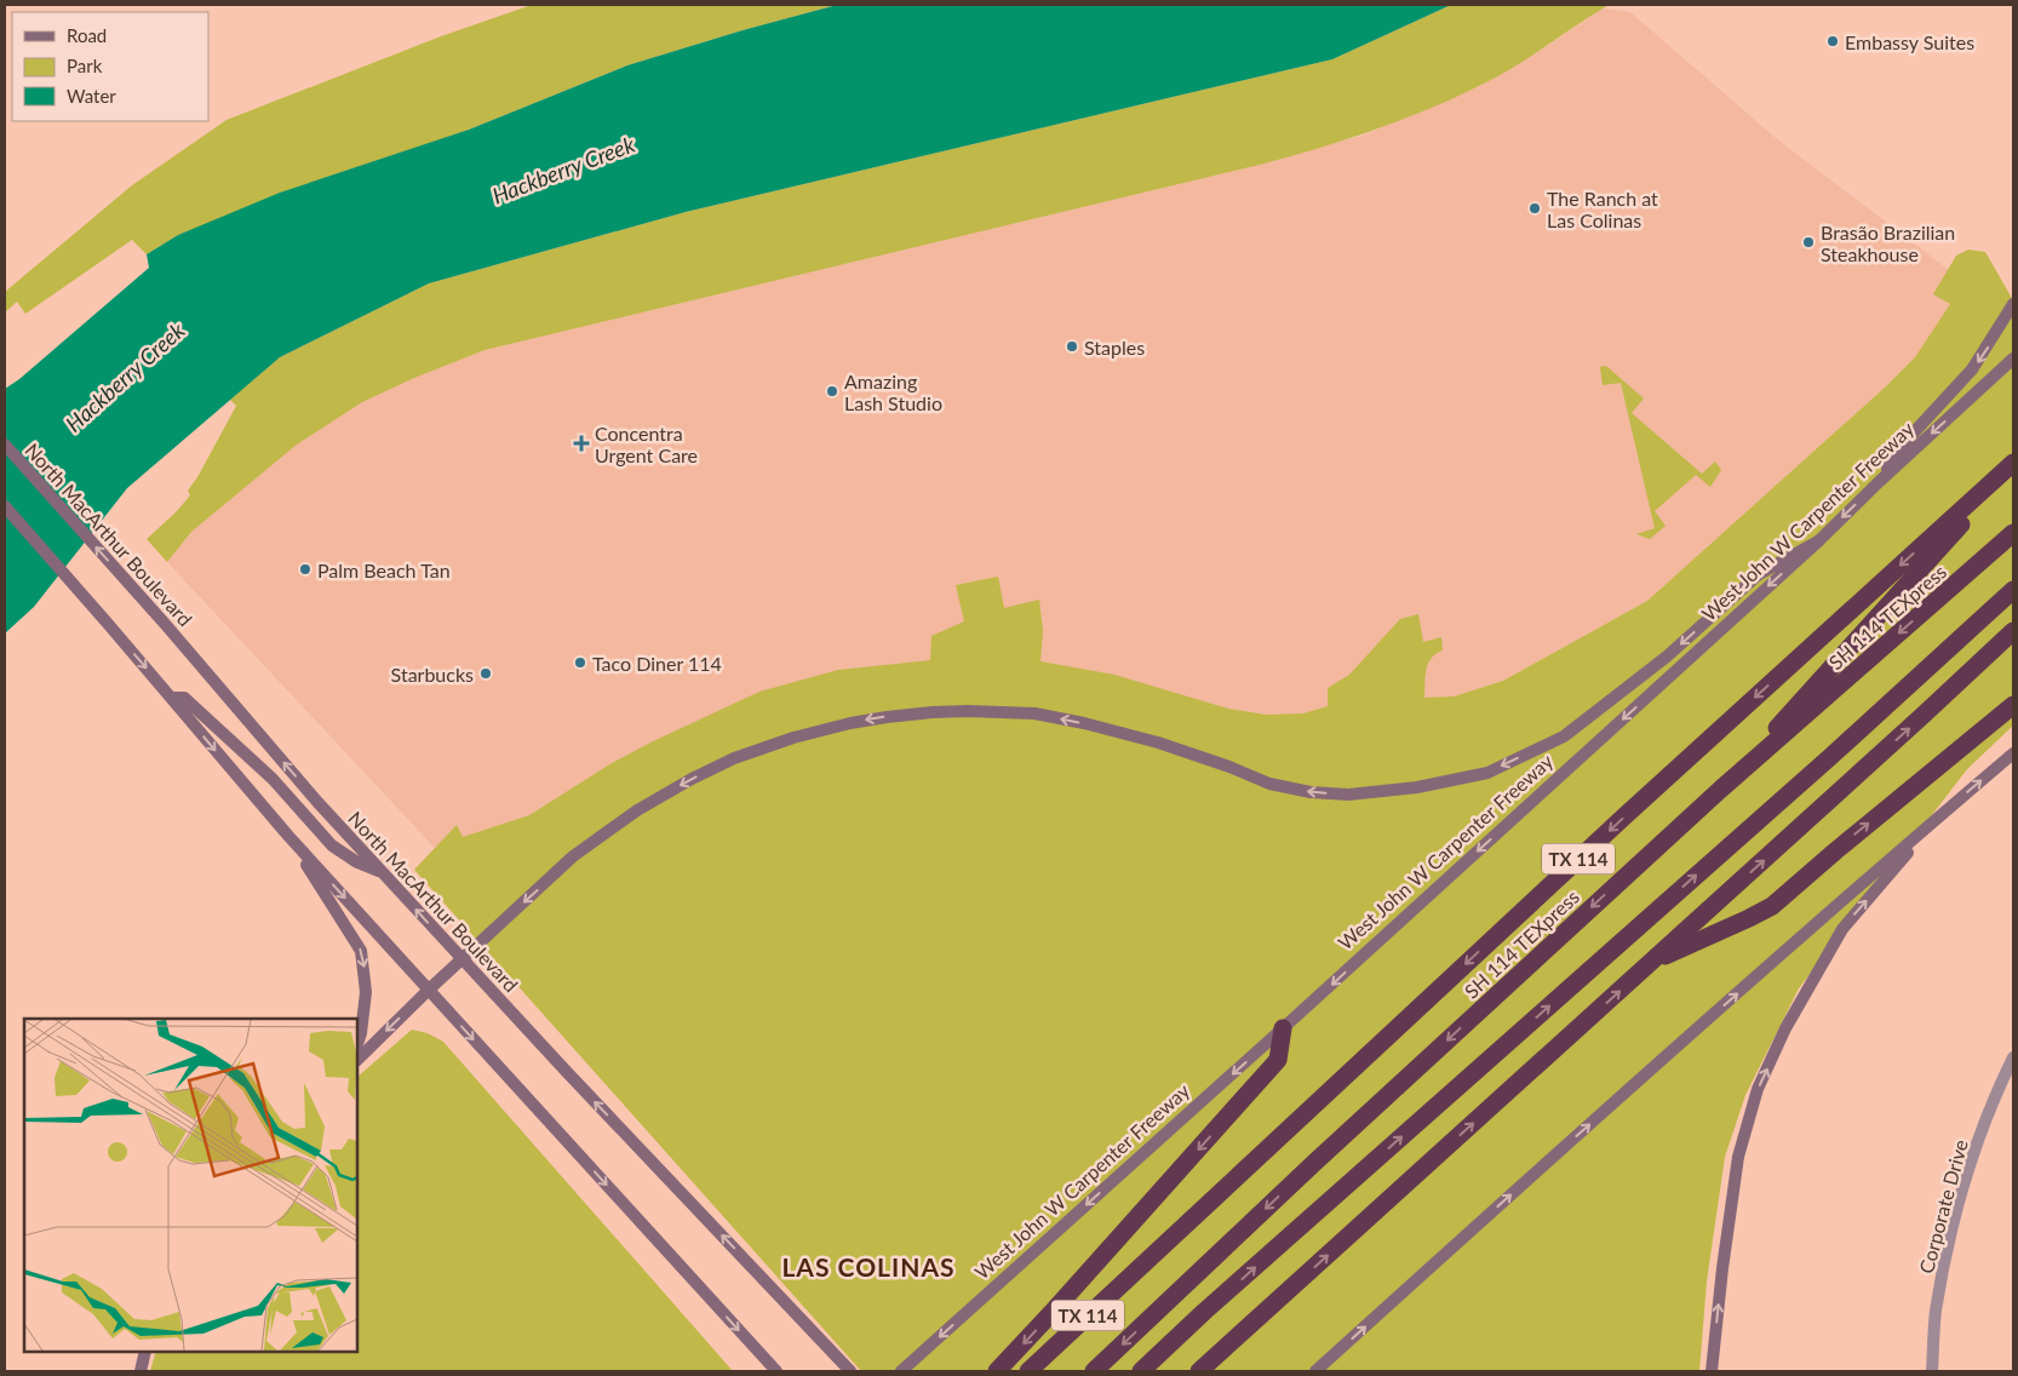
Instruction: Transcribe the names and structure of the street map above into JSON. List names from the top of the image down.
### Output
{
  "streets": {
    "highway": ["SH 114 TEXpress", "TX 114"],
    "main road": ["West John W Carpenter Freeway", "North MacArthur Boulevard"],
    "street": ["Corporate Drive"]
  },
  "one_way": ["West John W Carpenter Freeway"],
  "districts": ["LAS COLINAS"],
  "water": ["Hackberry Creek"],
  "places": {
    "other": [
      "Embassy Suites",
      "The Ranch at Las Colinas",
      "Brasão Brazilian Steakhouse",
      "Staples",
      "Amazing Lash Studio",
      "Palm Beach Tan",
      "Taco Diner 114",
      "Starbucks"
    ],
    "health": ["Concentra Urgent Care"]
  },
  "legend": ["Road", "Park", "Water"]
}
